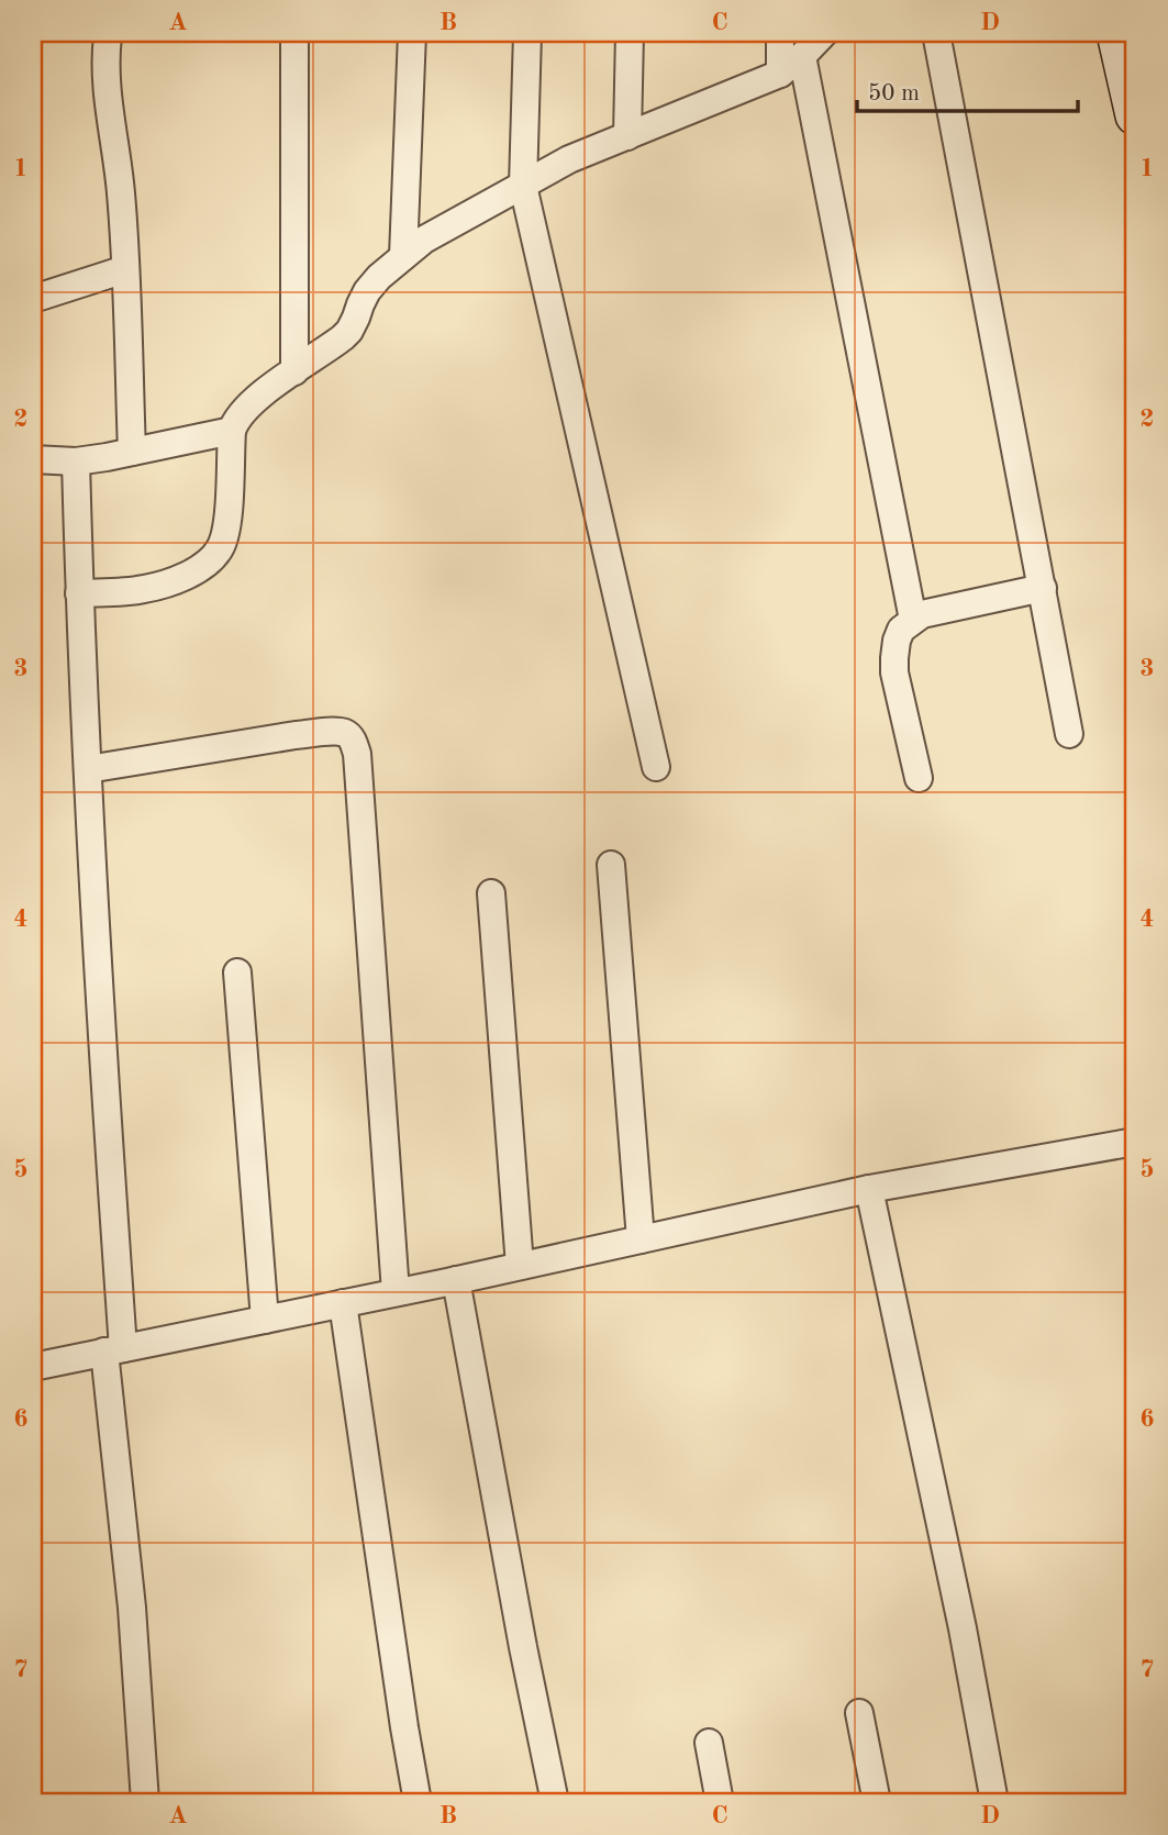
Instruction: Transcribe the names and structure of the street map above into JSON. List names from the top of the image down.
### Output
{
  "scale_bar": "50 m",
  "grid": {
    "columns": [
      "A",
      "B",
      "C",
      "D"
    ],
    "rows": [
      "1",
      "2",
      "3",
      "4",
      "5",
      "6",
      "7"
    ]
  }
}
